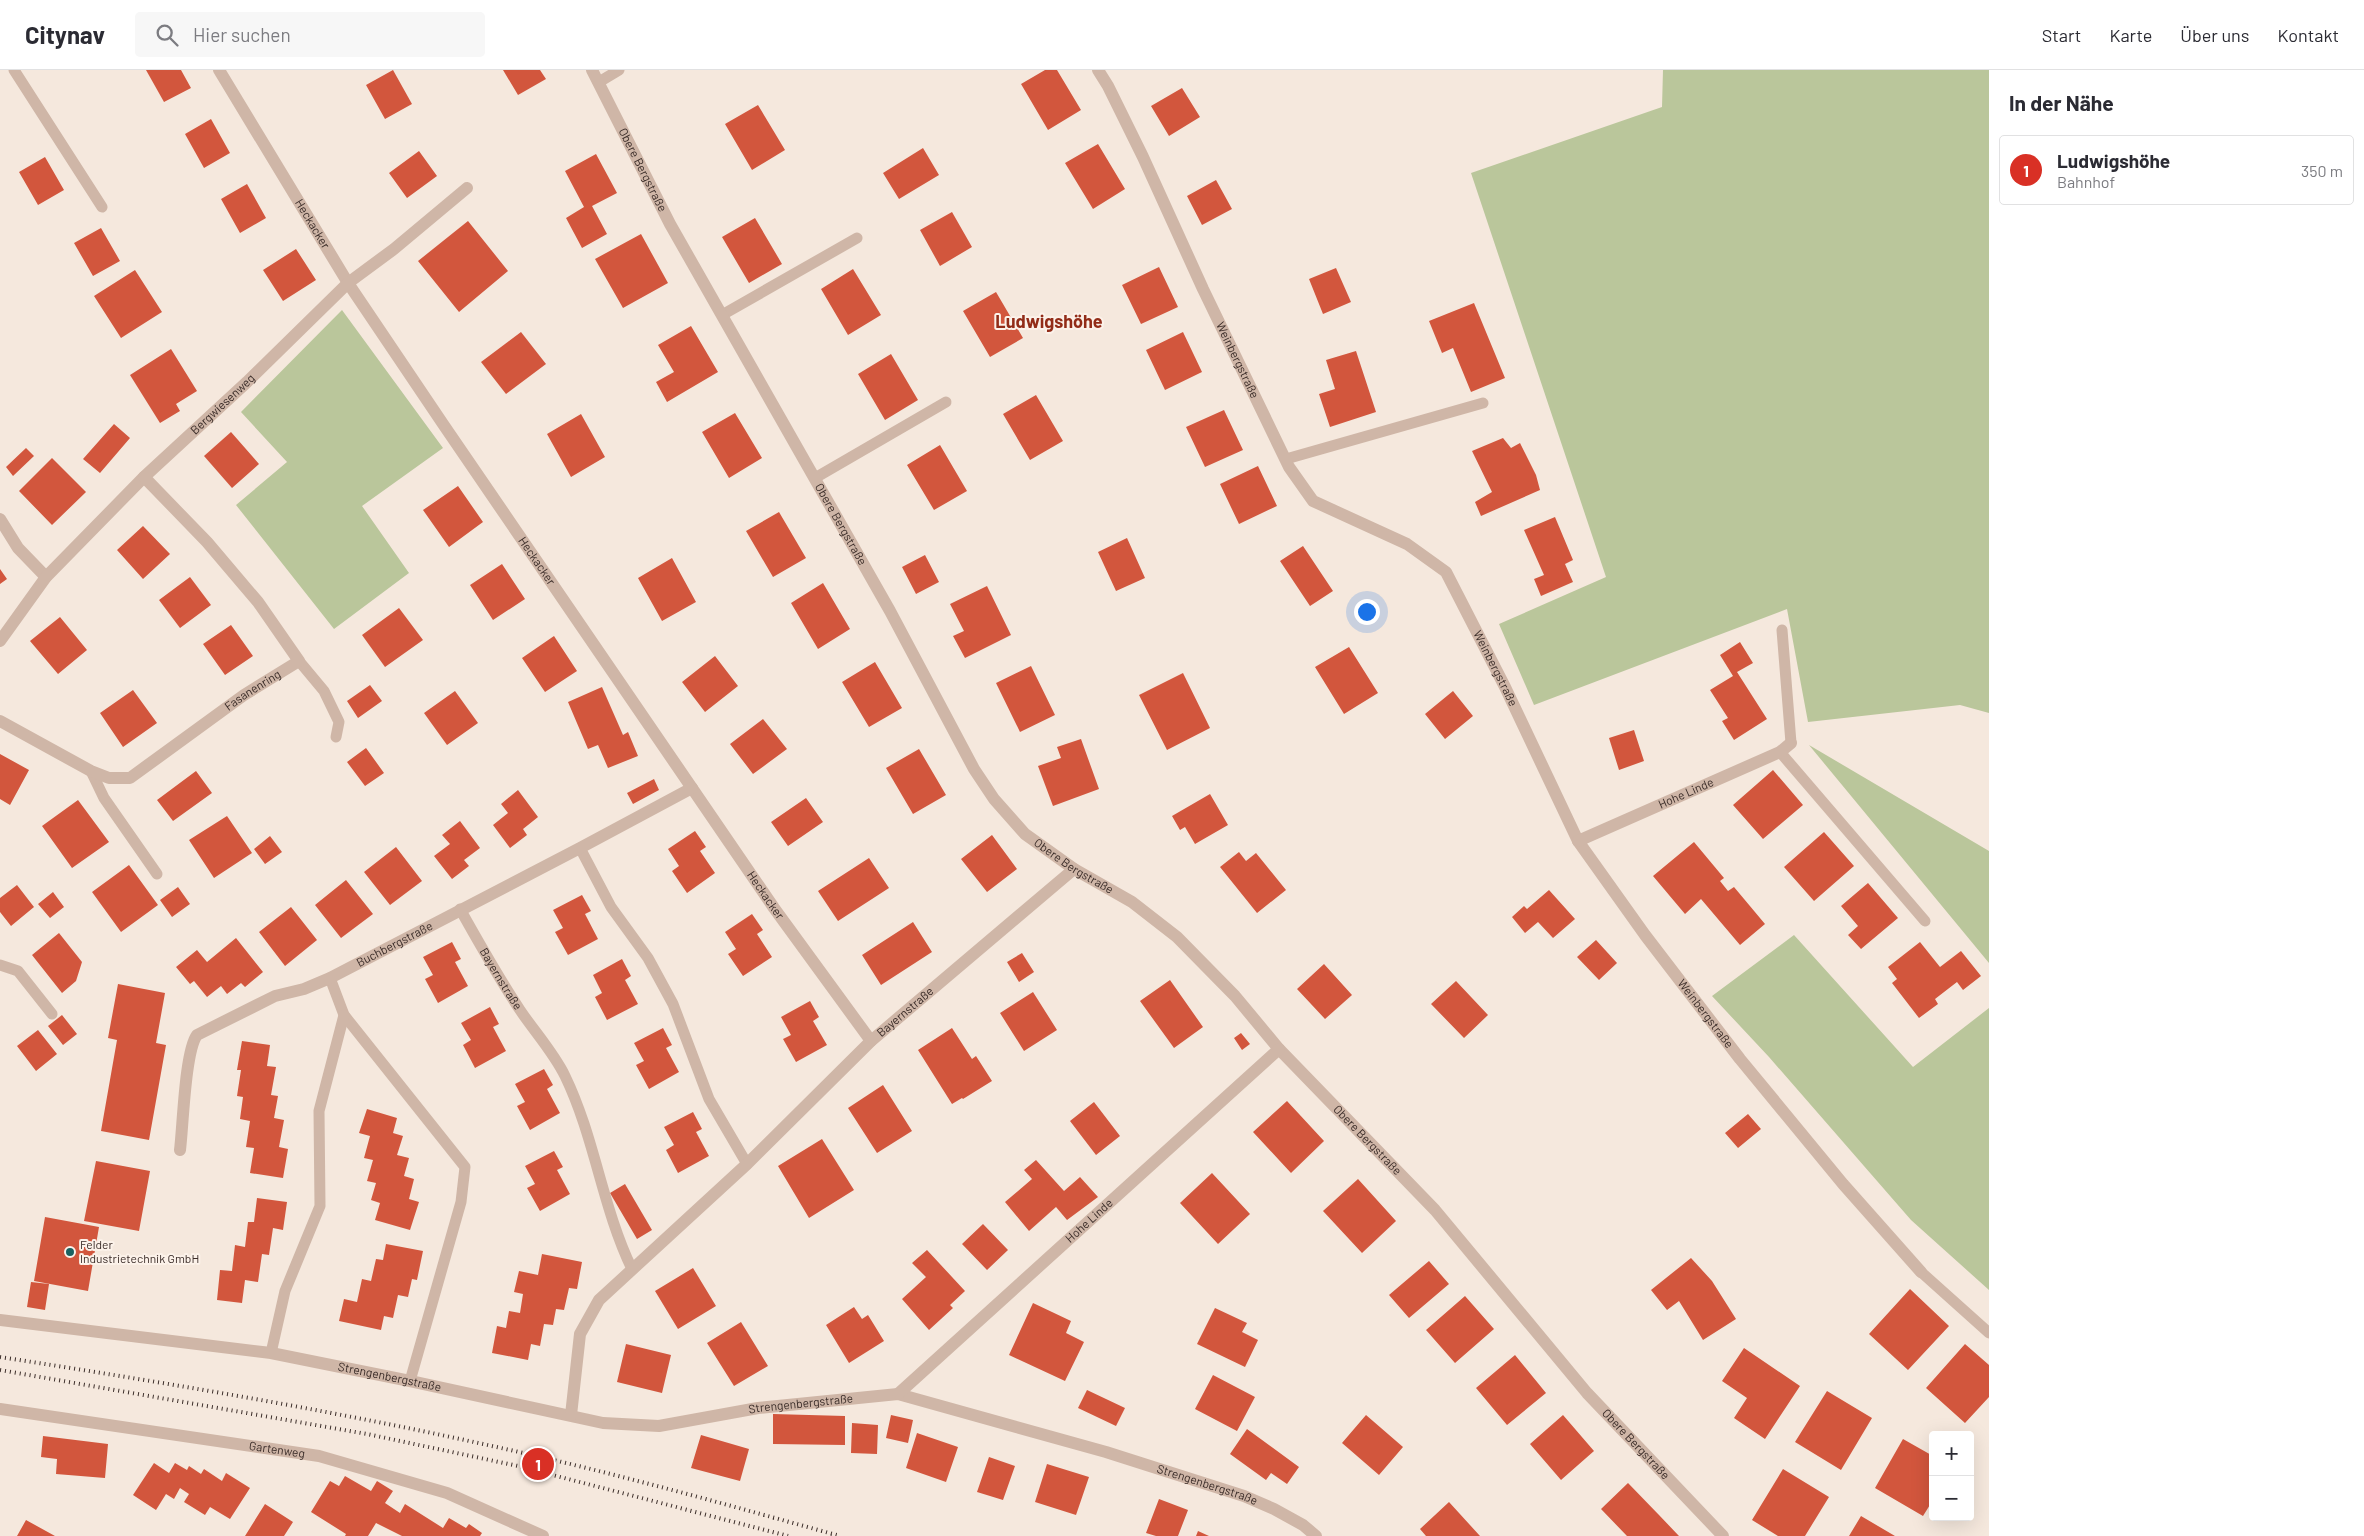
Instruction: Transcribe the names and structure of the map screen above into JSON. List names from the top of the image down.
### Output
{
  "streets": {
    "street": [
      "Obere Bergstraße",
      "Heckacker",
      "Weinbergstraße",
      "Bergwiesenweg",
      "Fasanenring",
      "Hohe Linde",
      "Buchbergstraße",
      "Bayernstraße",
      "Strengenbergstraße",
      "Gartenweg"
    ]
  },
  "crossings": [
    ["Obere Bergstraße", "Hohe Linde"],
    ["Obere Bergstraße", "Bayernstraße"],
    ["Heckacker", "Bergwiesenweg"],
    ["Heckacker", "Buchbergstraße"],
    ["Heckacker", "Bayernstraße"],
    ["Weinbergstraße", "Hohe Linde"],
    ["Hohe Linde", "Strengenbergstraße"],
    ["Buchbergstraße", "Bayernstraße"],
    ["Bayernstraße", "Strengenbergstraße"]
  ],
  "districts": ["Ludwigshöhe"],
  "places": ["Felder Industrietechnik GmbH"],
  "page": {
    "header": "Citynav",
    "search": "Hier suchen",
    "nav": [
      "Start",
      "Karte",
      "Über uns",
      "Kontakt"
    ],
    "heading": "In der Nähe",
    "list": [
      {
        "mark": "1",
        "name": "Ludwigshöhe",
        "note": "Bahnhof",
        "value": "350 m"
      }
    ],
    "map_buttons": ["+", "−"],
    "pins": "1"
  }
}
